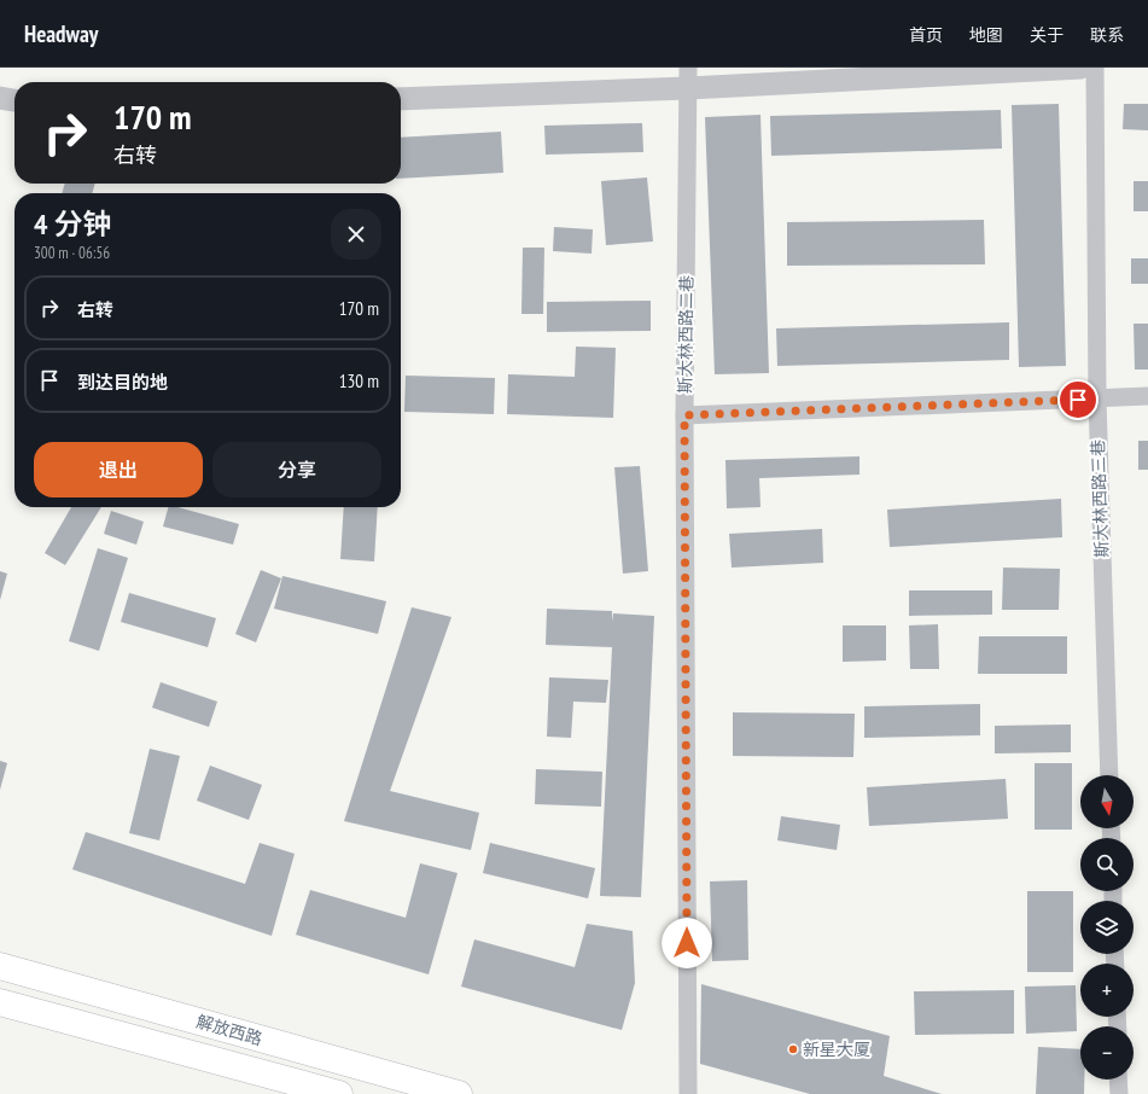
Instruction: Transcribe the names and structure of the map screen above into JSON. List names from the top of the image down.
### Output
{
  "streets": {
    "main road": ["解放西路"],
    "street": ["斯大林西路二巷", "斯大林西路三巷"]
  },
  "places": ["新星大厦"],
  "north": "bottom",
  "page": {
    "header": "Headway",
    "nav": [
      "首页",
      "地图",
      "关于",
      "联系"
    ],
    "turn": ["170 m", "右转"],
    "heading": ["4 分钟", "300 m · 06:56"],
    "list": [
      {
        "name": "右转",
        "value": "170 m"
      },
      {
        "name": "到达目的地",
        "value": "130 m"
      }
    ],
    "buttons": ["退出", "分享"],
    "map_buttons": ["+", "−"]
  }
}
